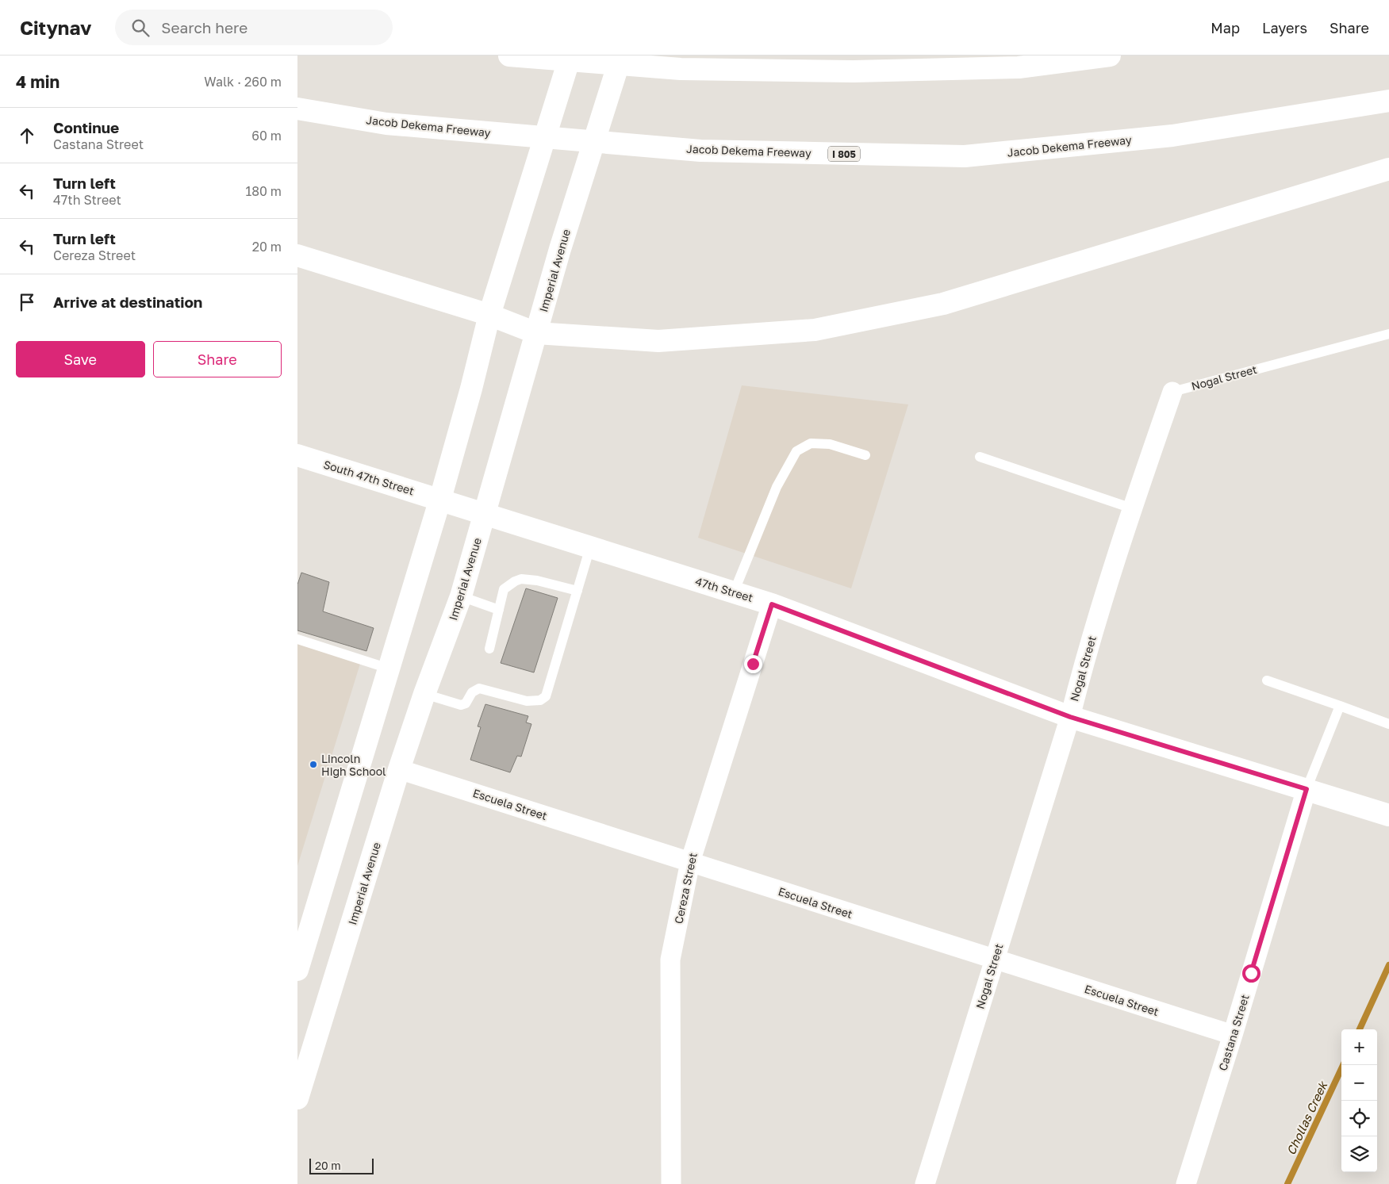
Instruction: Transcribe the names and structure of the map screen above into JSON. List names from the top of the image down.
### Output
{
  "streets": {
    "main road": [
      "Jacob Dekema Freeway",
      "I 805",
      "Imperial Avenue",
      "South 47th Street",
      "47th Street"
    ],
    "street": [
      "Nogal Street",
      "Escuela Street",
      "Cereza Street",
      "Castana Street"
    ]
  },
  "crossings": [
    ["Imperial Avenue", "47th Street"],
    ["Imperial Avenue", "Escuela Street"],
    ["Nogal Street", "47th Street"],
    ["Nogal Street", "Escuela Street"],
    ["South 47th Street", "47th Street"],
    ["47th Street", "Cereza Street"],
    ["47th Street", "Castana Street"],
    ["Escuela Street", "Cereza Street"],
    ["Escuela Street", "Castana Street"]
  ],
  "water": ["Chollas Creek"],
  "places": ["Lincoln High School"],
  "scale_bar": "20 m",
  "page": {
    "header": "Citynav",
    "search": "Search here",
    "nav": ["Map", "Layers", "Share"],
    "heading": ["4 min", "Walk · 260 m"],
    "list": [
      ["Continue", "Castana Street", "60 m"],
      ["Turn left", "47th Street", "180 m"],
      ["Turn left", "Cereza Street", "20 m"],
      "Arrive at destination"
    ],
    "buttons": ["Save", "Share"],
    "map_buttons": ["+", "−"],
    "scale": "20 m"
  }
}
